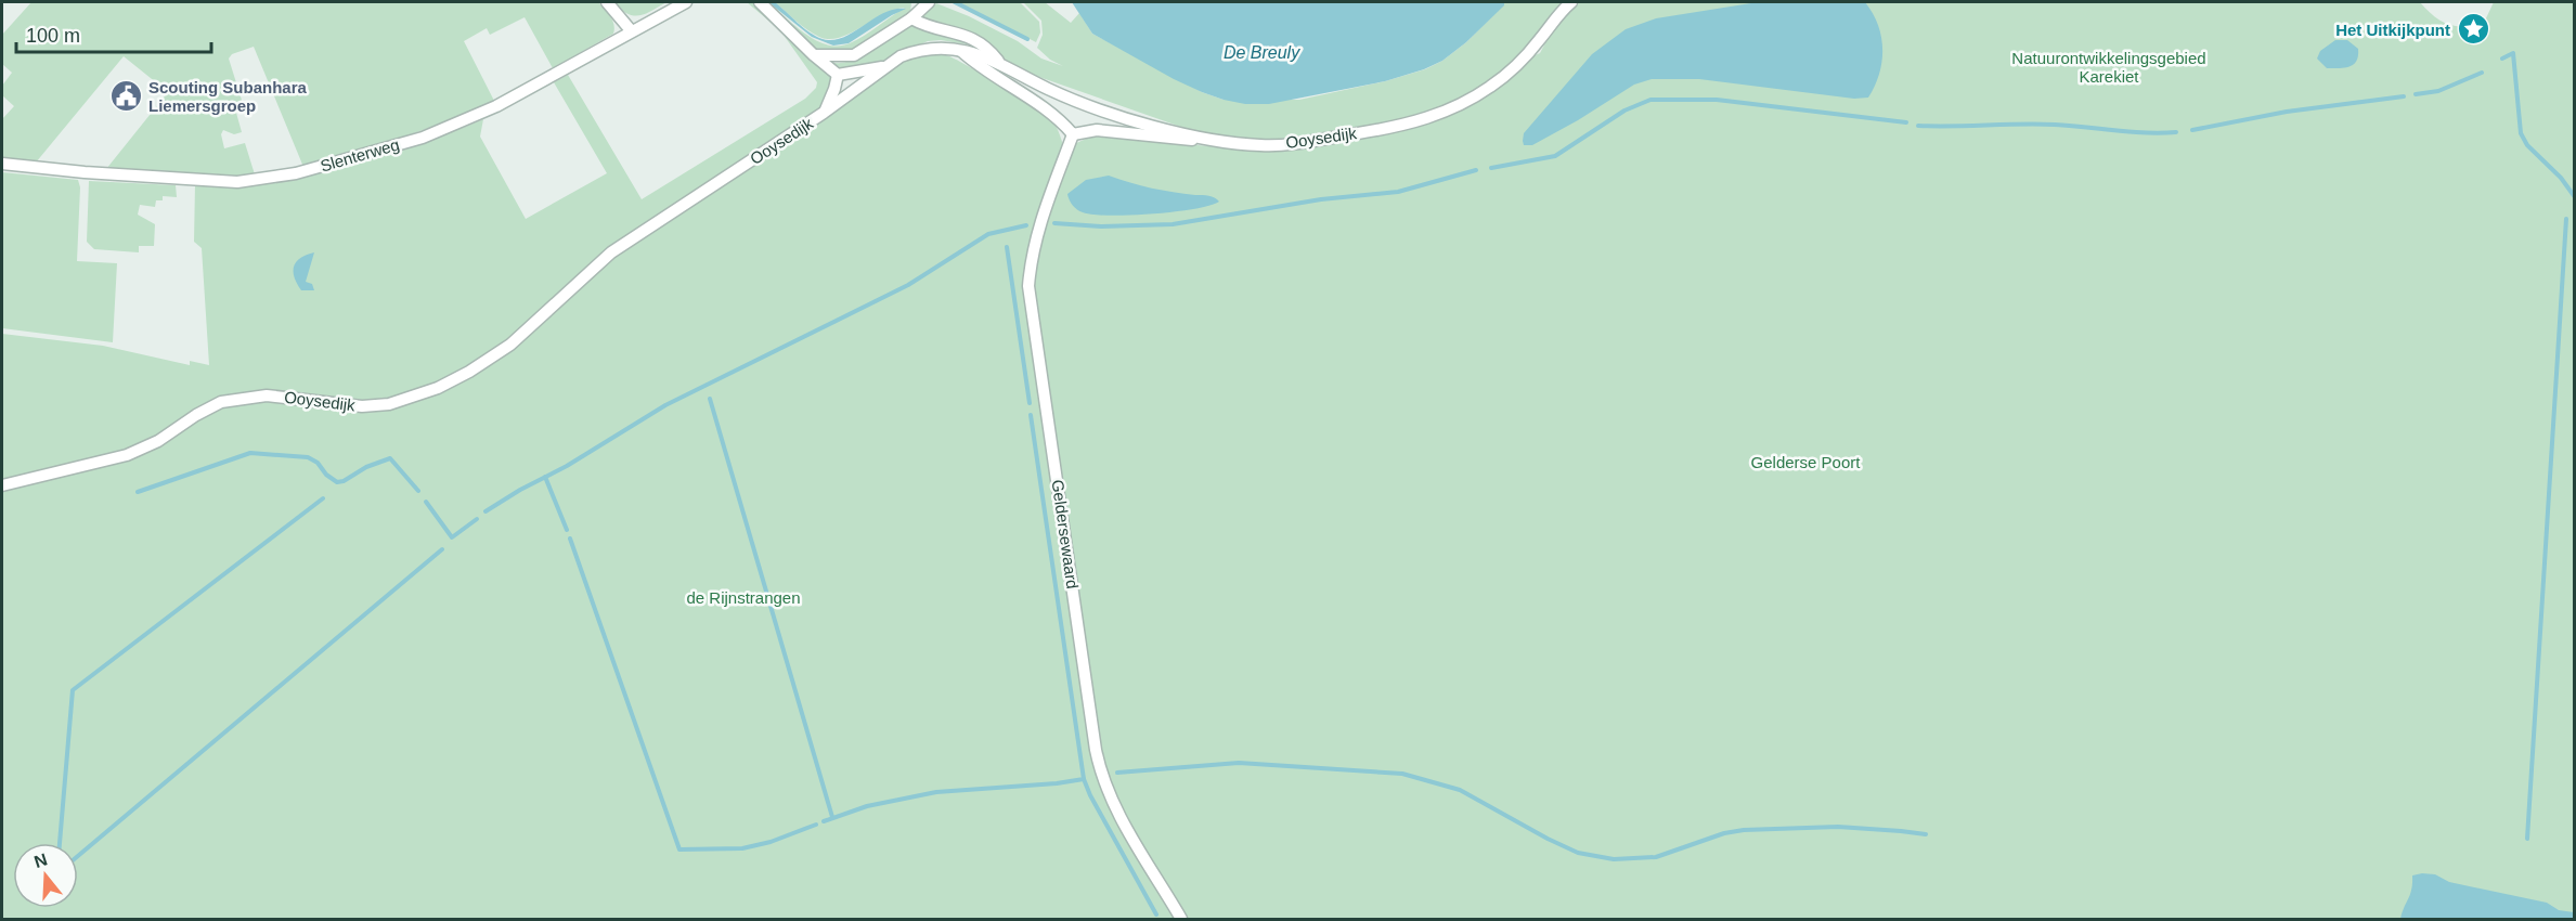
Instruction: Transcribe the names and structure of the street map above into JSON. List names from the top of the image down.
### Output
{
  "streets": {
    "street": ["Ooysedijk", "Slenterweg", "Geldersewaard"]
  },
  "water": ["De Breuly"],
  "parks": ["Natuurontwikkelingsgebied Karekiet", "Gelderse Poort", "de Rijnstrangen"],
  "places": {
    "place": ["Het Uitkijkpunt"],
    "public building": ["Scouting Subanhara Liemersgroep"]
  },
  "scale_bar": "100 m",
  "north": "top"
}
